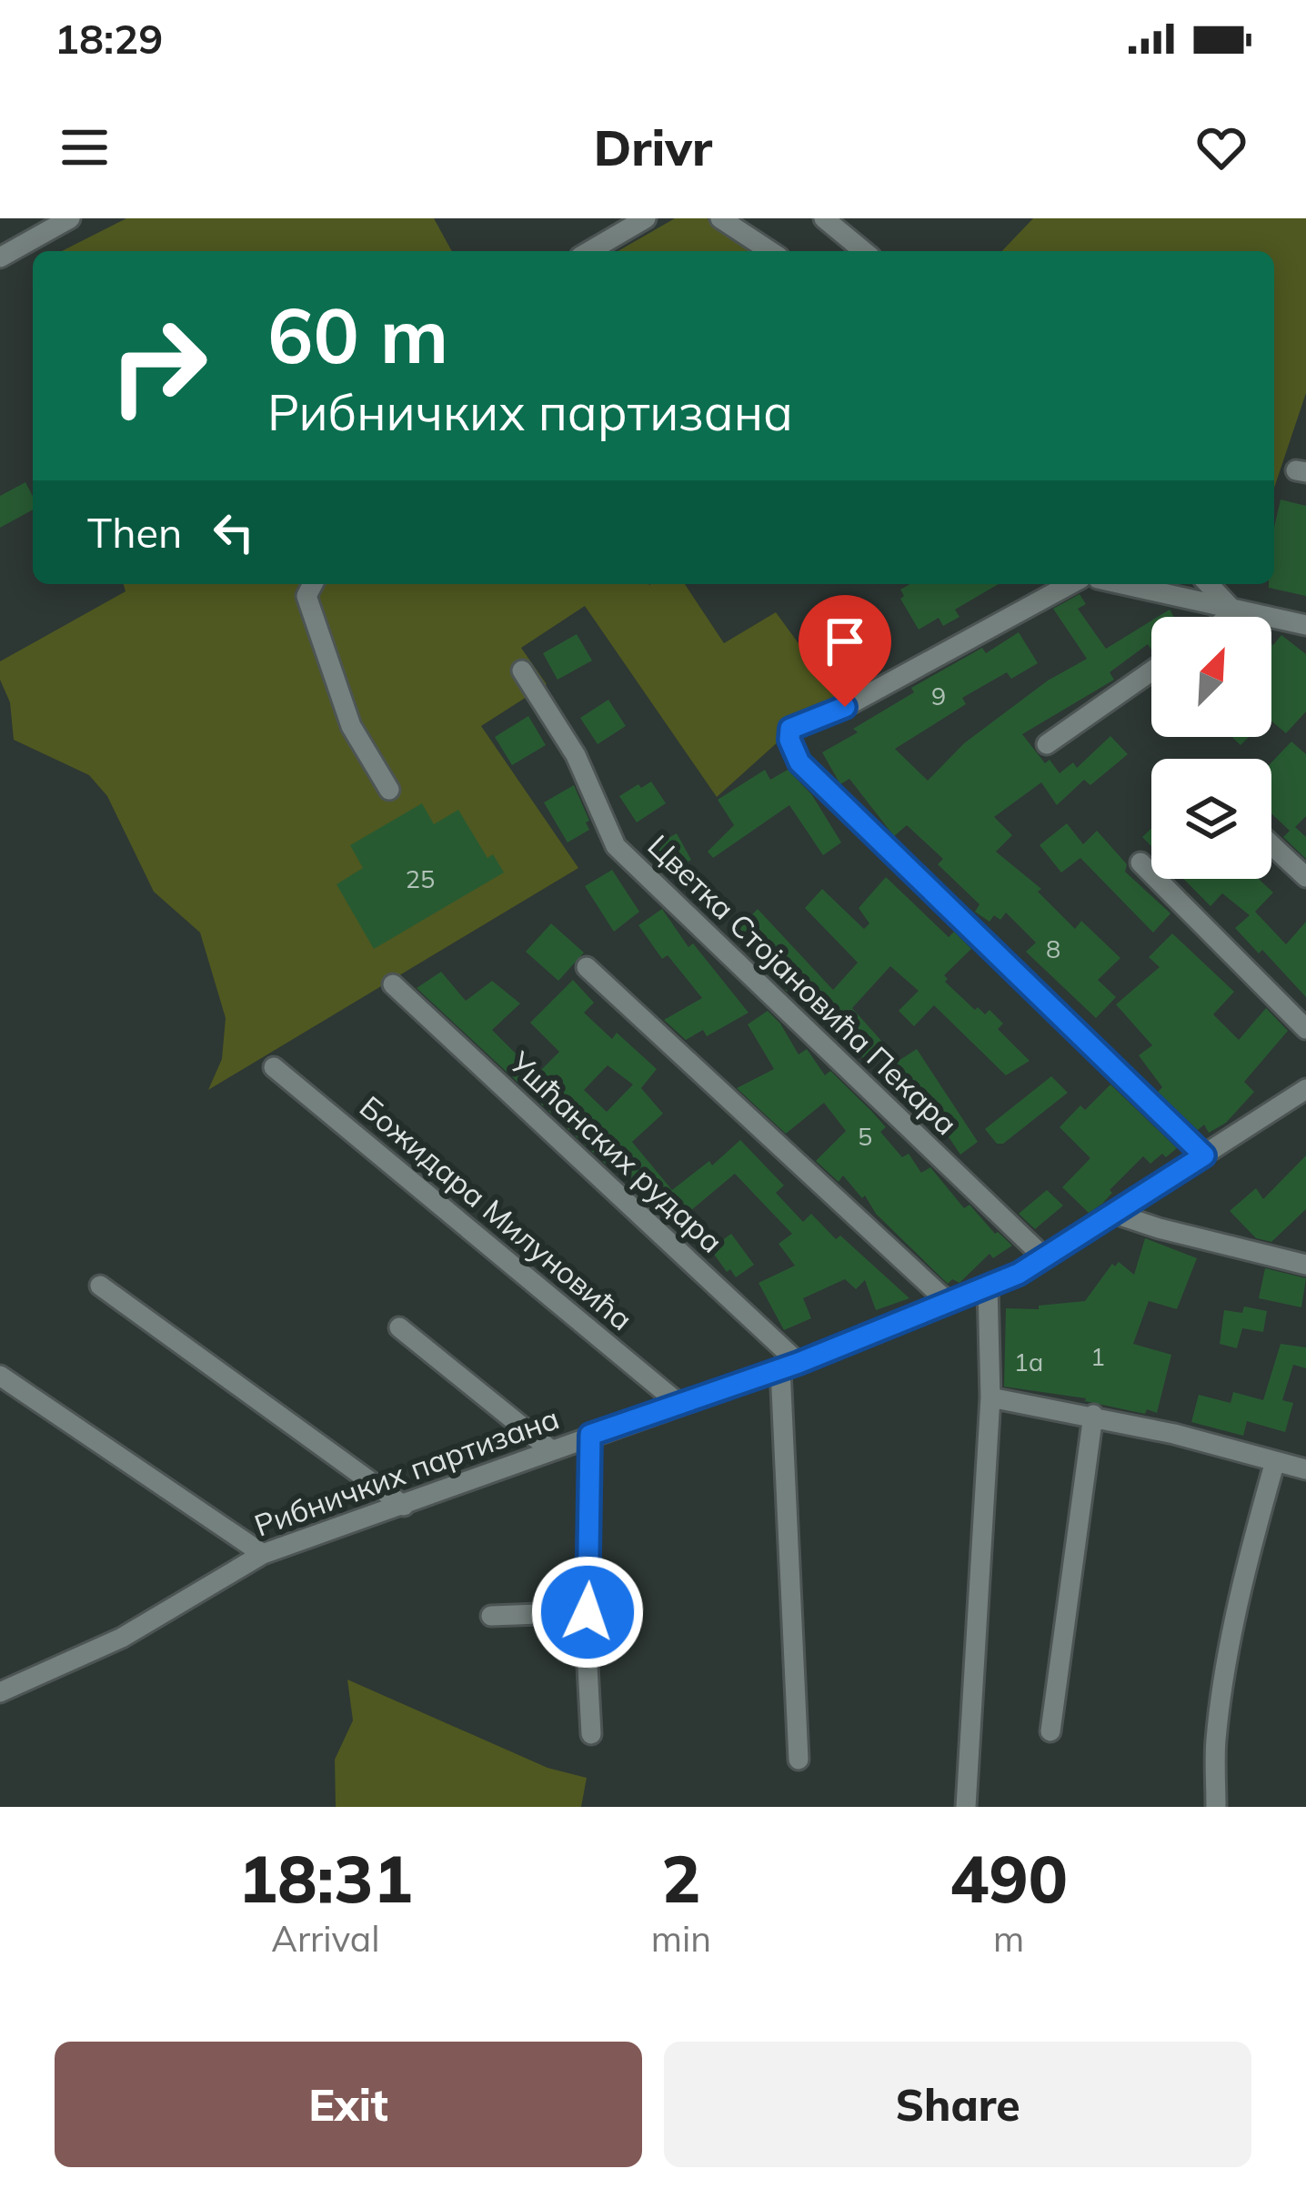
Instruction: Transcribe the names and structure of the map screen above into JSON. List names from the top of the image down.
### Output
{
  "streets": {
    "street": [
      "Цветка Стојановића Пекара",
      "Ушћанских рудара",
      "Божидара Милуновића",
      "Рибничких партизана"
    ]
  },
  "crossings": [
    ["Цветка Стојановића Пекара", "Рибничких партизана"],
    ["Ушћанских рудара", "Рибничких партизана"],
    ["Божидара Милуновића", "Рибничких партизана"]
  ],
  "house_numbers": [
    "9",
    "25",
    "8",
    "5",
    "1",
    "1a"
  ],
  "north": "top right",
  "page": {
    "status": "18:29",
    "header": "Drivr",
    "turn": ["60 m", "Рибничких партизана"],
    "then": "Then",
    "eta": [
      "18:31",
      "Arrival",
      "2",
      "min",
      "490",
      "m"
    ],
    "buttons": ["Exit", "Share"]
  }
}
